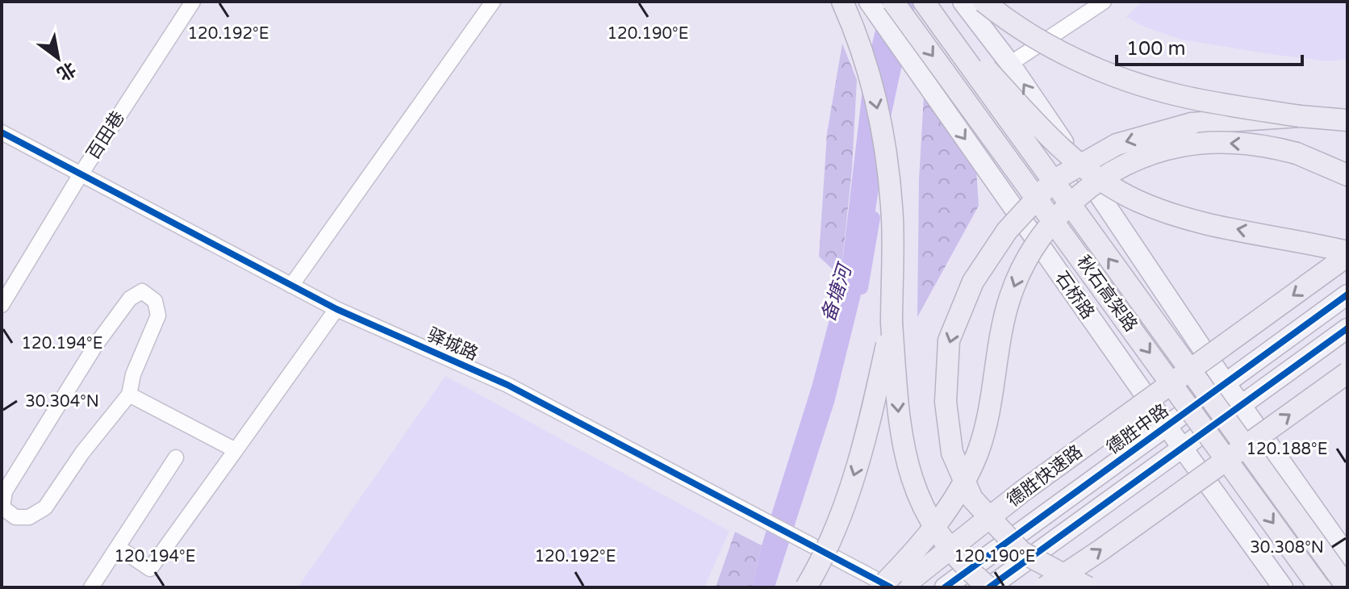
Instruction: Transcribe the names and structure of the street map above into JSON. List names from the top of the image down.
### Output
{
  "streets": {
    "highway": ["秋石高架路", "德胜快速路"],
    "main road": ["石桥路", "德胜中路"],
    "street": ["百田巷", "驿城路"]
  },
  "crossings": [
    ["百田巷", "驿城路"],
    ["石桥路", "德胜中路"]
  ],
  "water": ["备塘河"],
  "scale_bar": "100 m",
  "north": "bottom right",
  "coordinates": [
    "120.192°E",
    "120.190°E",
    "120.194°E",
    "30.304°N",
    "120.188°E",
    "30.308°N"
  ]
}
